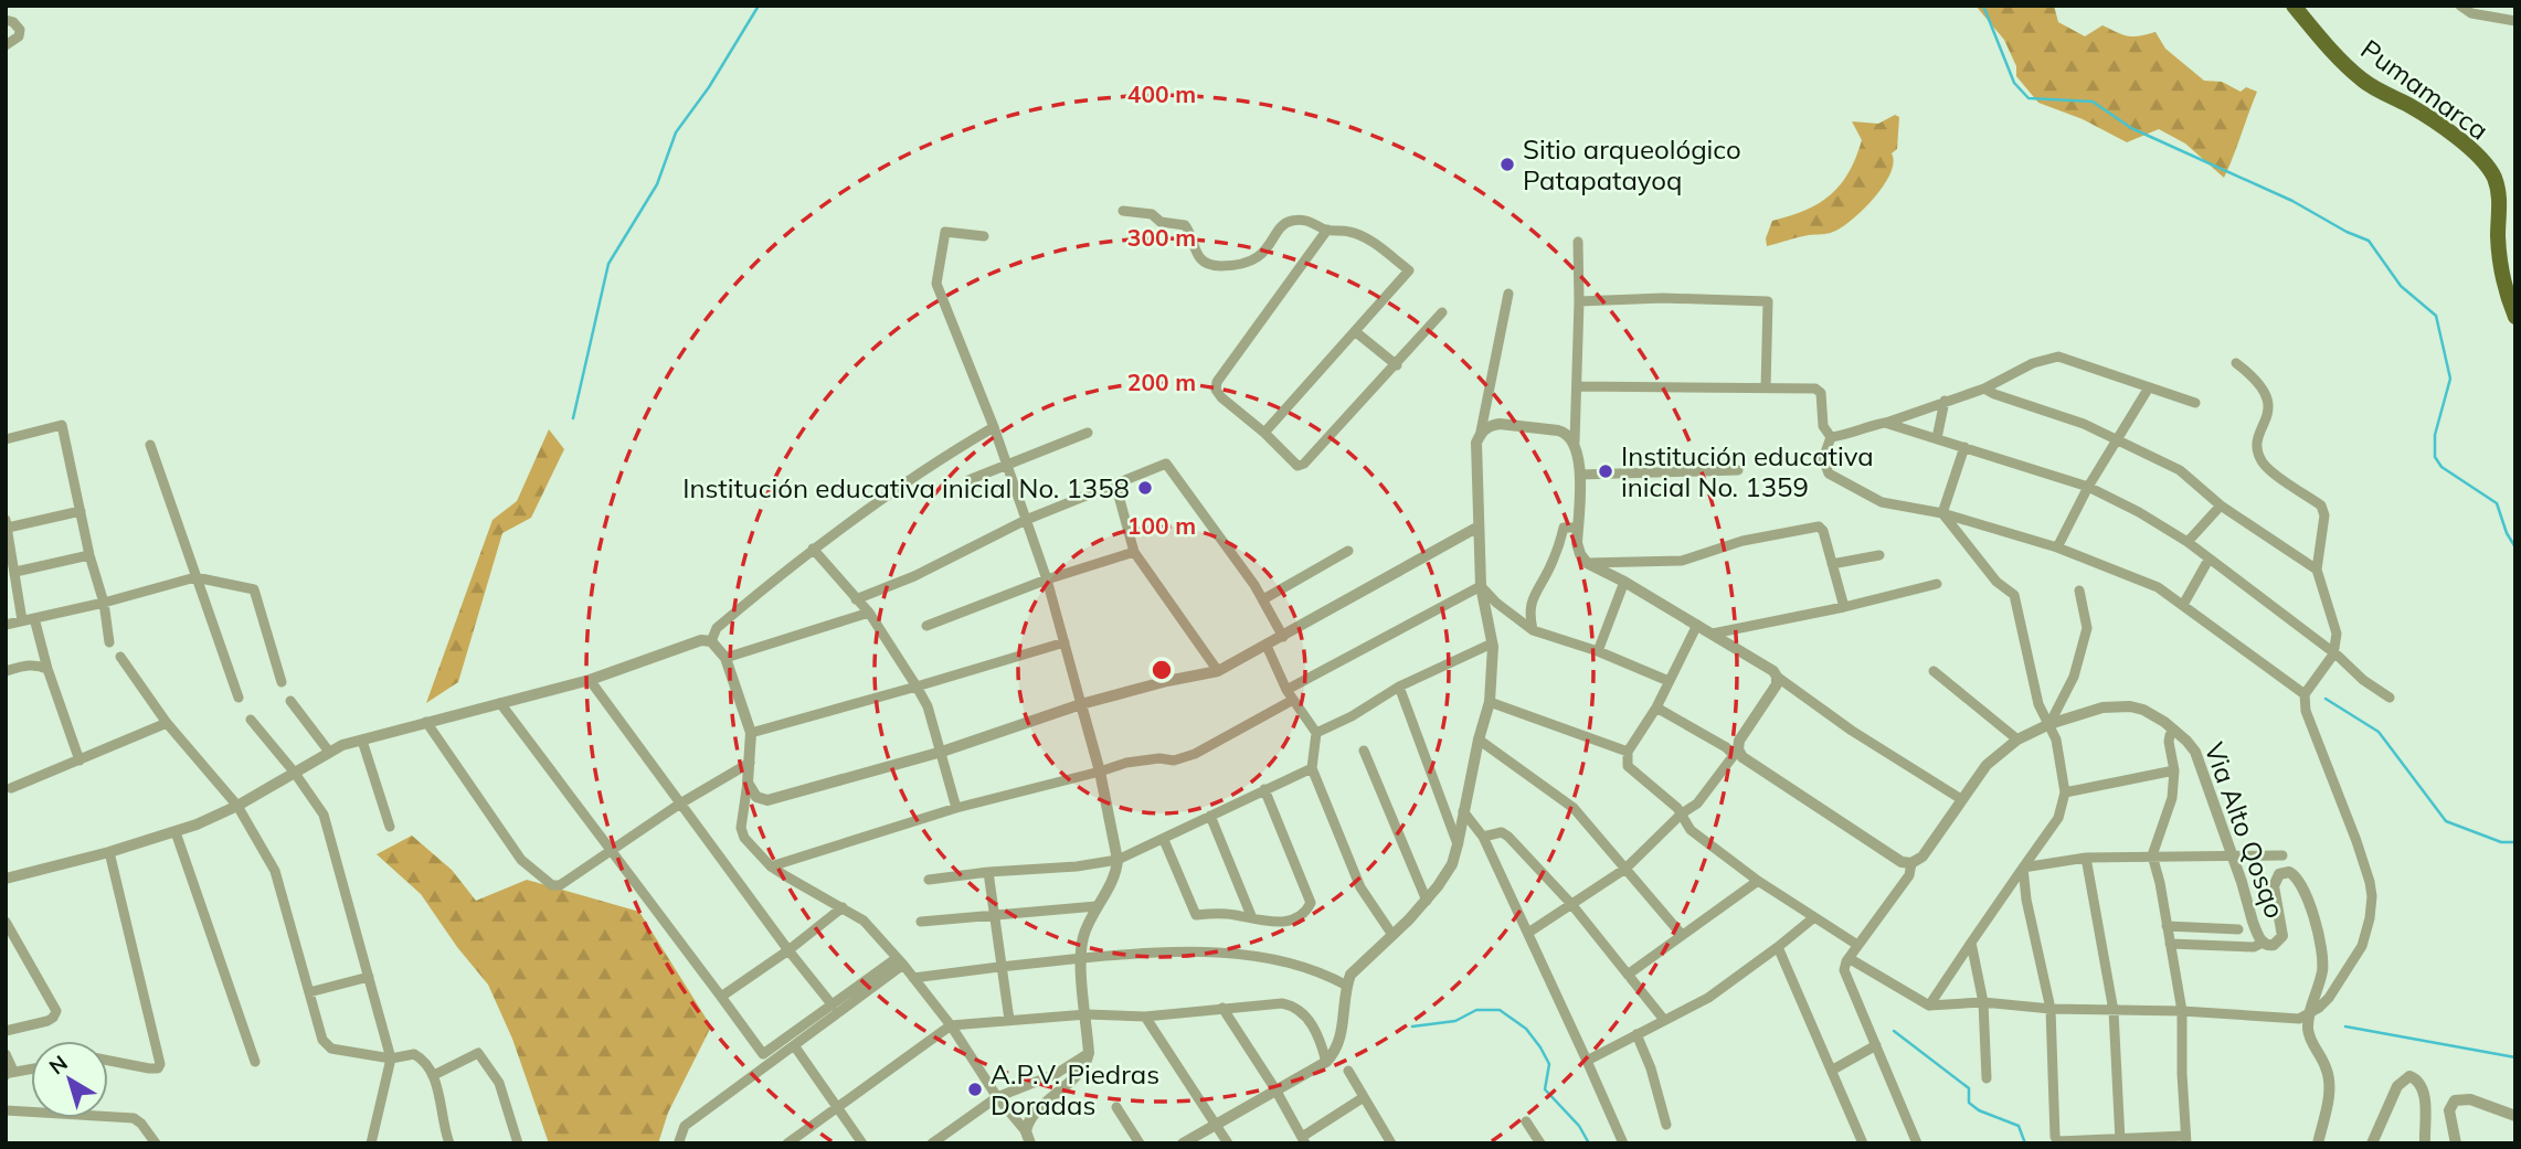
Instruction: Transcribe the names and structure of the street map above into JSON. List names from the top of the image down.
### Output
{
  "streets": {
    "main road": ["Pumamarca"],
    "street": ["Via Alto Qosqo"]
  },
  "places": [
    "Sitio arqueológico Patapatayoq",
    "Institución educativa inicial No. 1359",
    "Institución educativa inicial No. 1358",
    "A.P.V. Piedras Doradas"
  ],
  "north": "top left",
  "rings": [
    "400 m",
    "300 m",
    "200 m",
    "100 m"
  ]
}
